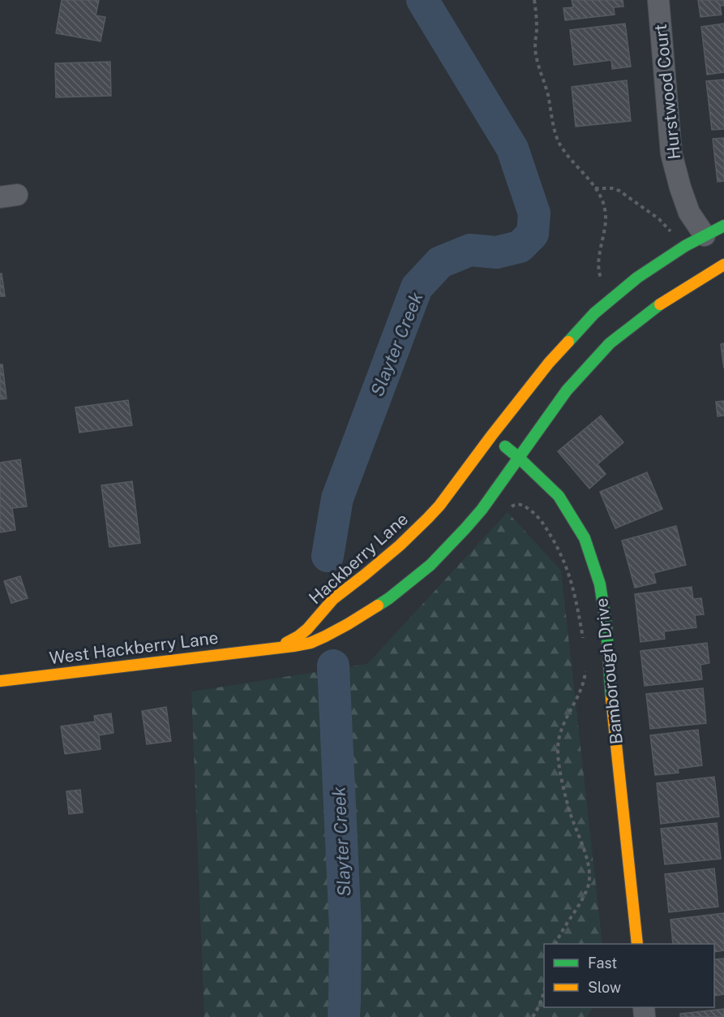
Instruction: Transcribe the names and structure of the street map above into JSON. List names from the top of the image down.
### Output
{
  "streets": {
    "street": [
      "Hurstwood Court",
      "Hackberry Lane",
      "West Hackberry Lane",
      "Bamborough Drive"
    ]
  },
  "crossings": [
    ["Hurstwood Court", "Hackberry Lane"],
    ["Hackberry Lane", "West Hackberry Lane"],
    ["Hackberry Lane", "Bamborough Drive"]
  ],
  "water": ["Slayter Creek"],
  "legend": ["Fast", "Slow"]
}
